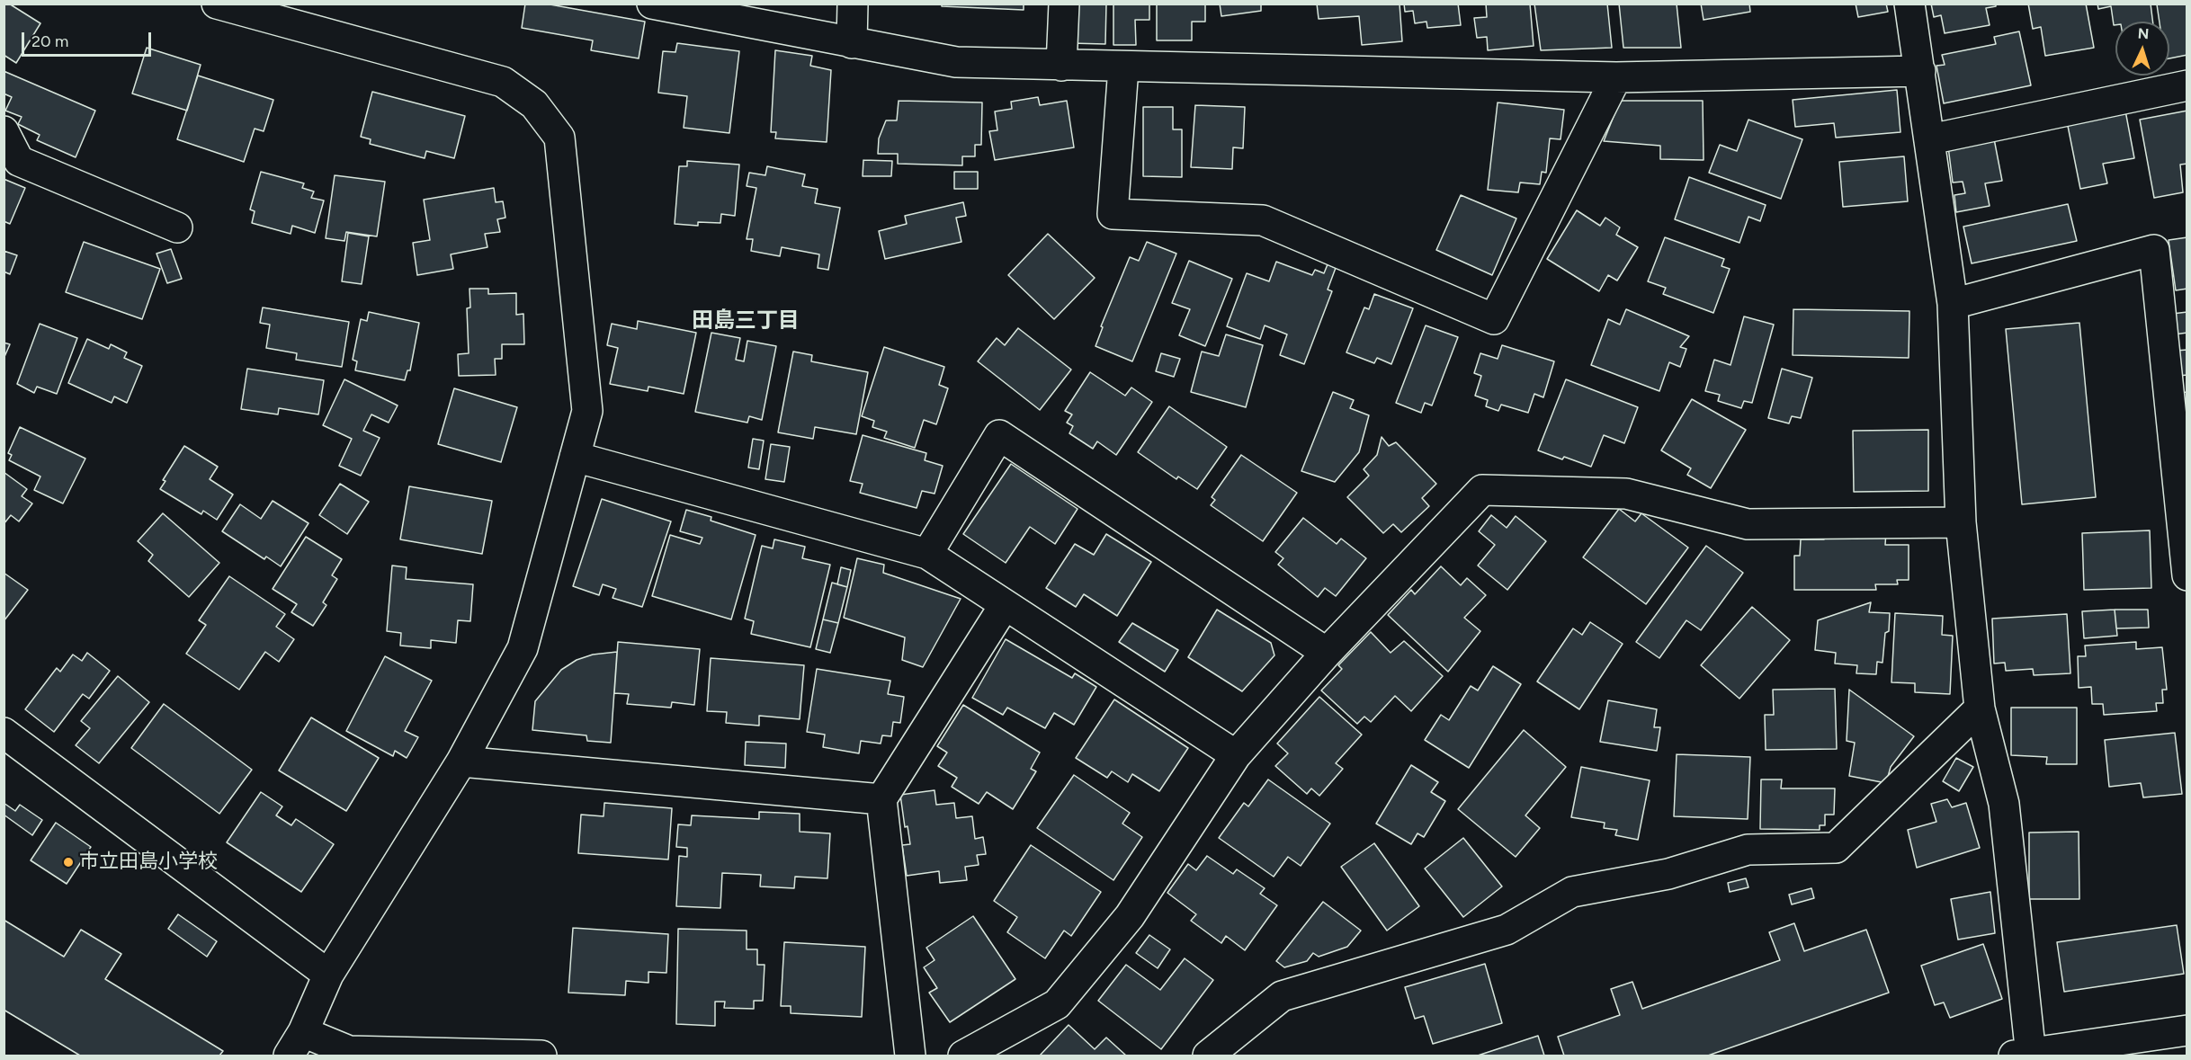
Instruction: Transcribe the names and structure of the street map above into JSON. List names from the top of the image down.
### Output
{
  "districts": ["田島三丁目"],
  "places": ["市立田島小学校"],
  "scale_bar": "20 m",
  "north": "top"
}
